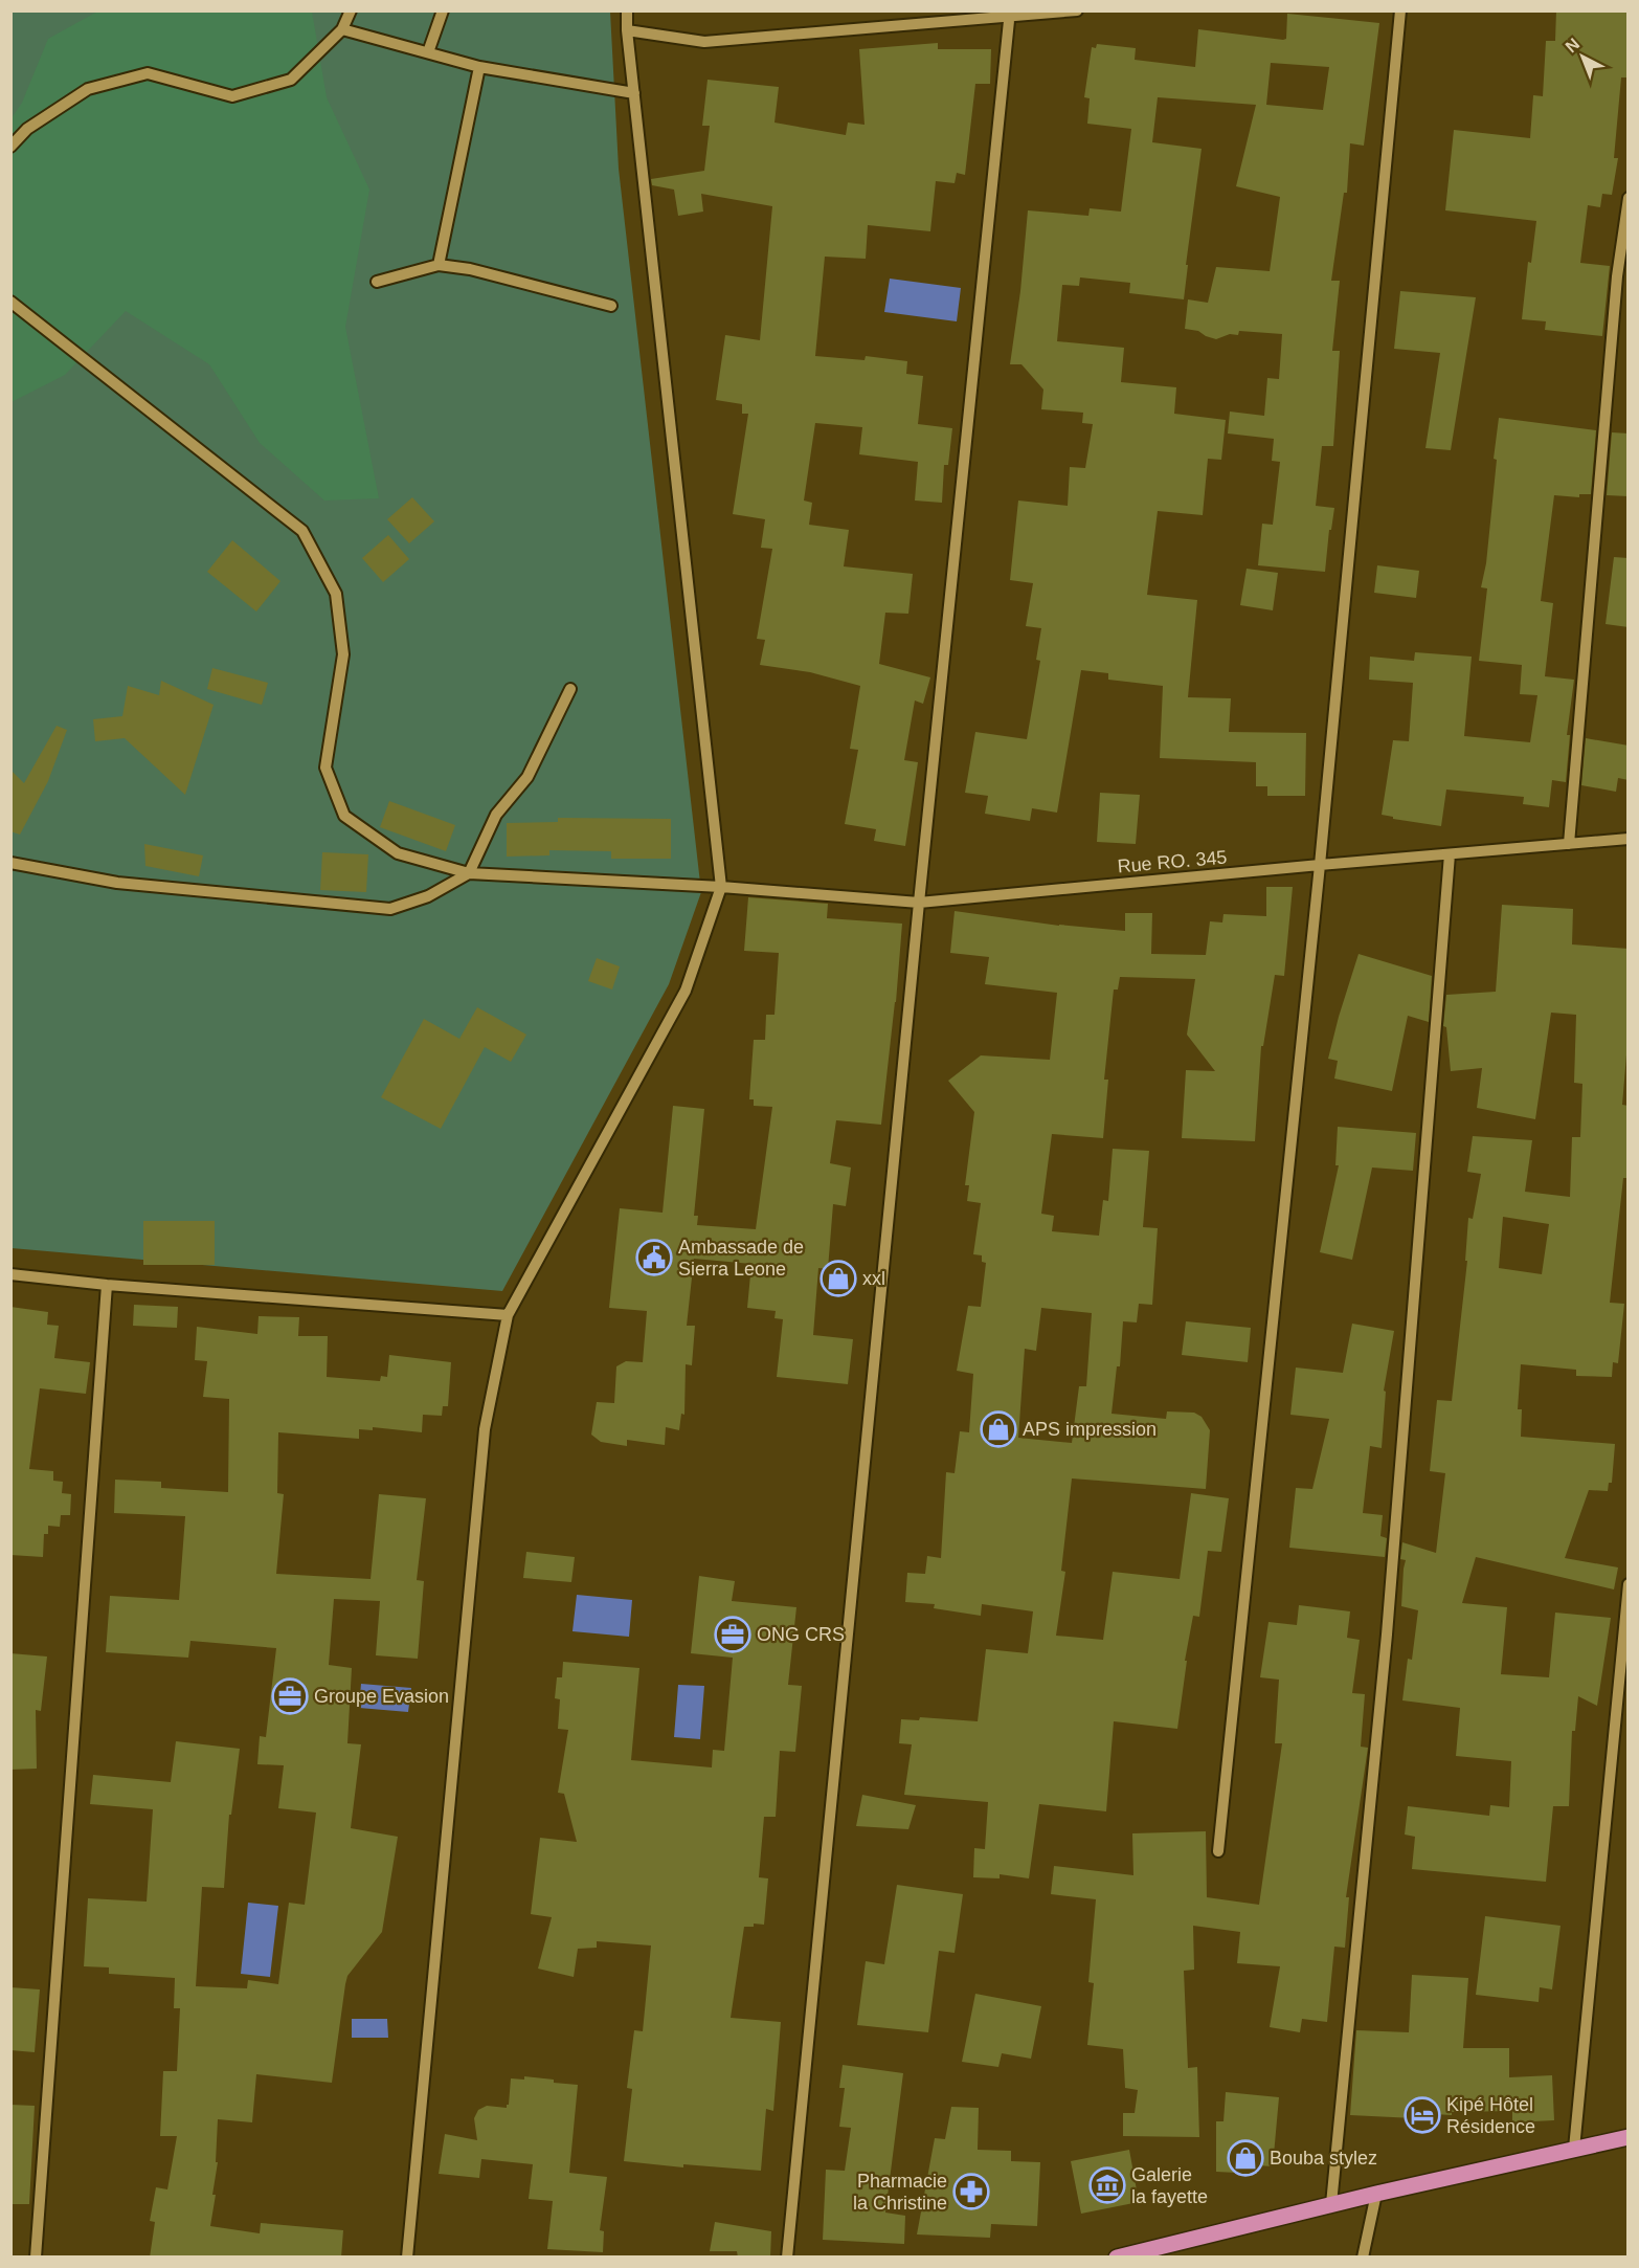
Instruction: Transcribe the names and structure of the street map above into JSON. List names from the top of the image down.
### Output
{
  "streets": {
    "street": ["Rue RO. 345"]
  },
  "places": {
    "public building": ["Ambassade de Sierra Leone"],
    "shop": ["xxl", "APS impression", "Bouba stylez"],
    "office": ["ONG CRS", "Groupe Evasion"],
    "hotel": ["Kipé Hôtel Résidence"],
    "museum": ["Galerie la fayette"],
    "pharmacy": ["Pharmacie la Christine"]
  },
  "north": "top left"
}
